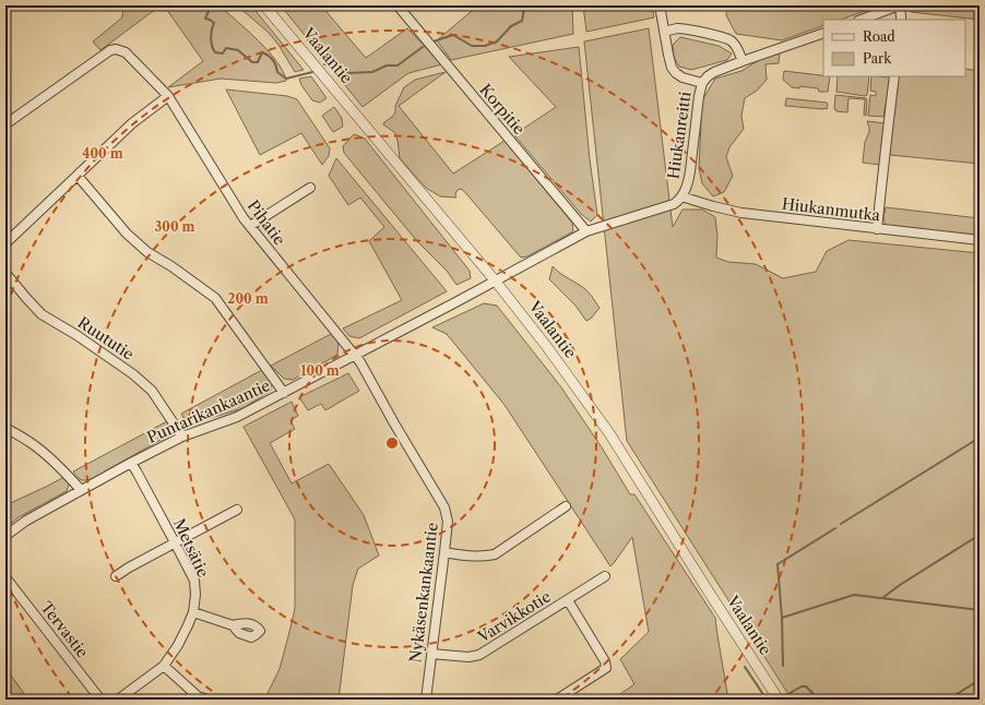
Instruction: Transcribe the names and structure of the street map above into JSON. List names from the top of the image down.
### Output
{
  "streets": {
    "street": [
      "Vaalantie",
      "Korpitie",
      "Hiukanreitti",
      "Hiukanmutka",
      "Pihatie",
      "Ruututie",
      "Puntarikankaantie",
      "Metsätie",
      "Nykäsenkankaantie",
      "Varvikkotie",
      "Tervastie"
    ]
  },
  "crossings": [
    ["Vaalantie", "Hiukanreitti"],
    ["Vaalantie", "Puntarikankaantie"],
    ["Korpitie", "Hiukanreitti"],
    ["Hiukanreitti", "Hiukanmutka"],
    ["Hiukanreitti", "Puntarikankaantie"],
    ["Pihatie", "Puntarikankaantie"],
    ["Pihatie", "Nykäsenkankaantie"],
    ["Ruututie", "Puntarikankaantie"],
    ["Puntarikankaantie", "Metsätie"],
    ["Puntarikankaantie", "Nykäsenkankaantie"],
    ["Nykäsenkankaantie", "Varvikkotie"]
  ],
  "legend": ["Road", "Park"],
  "rings": [
    "400 m",
    "300 m",
    "200 m",
    "100 m"
  ]
}
